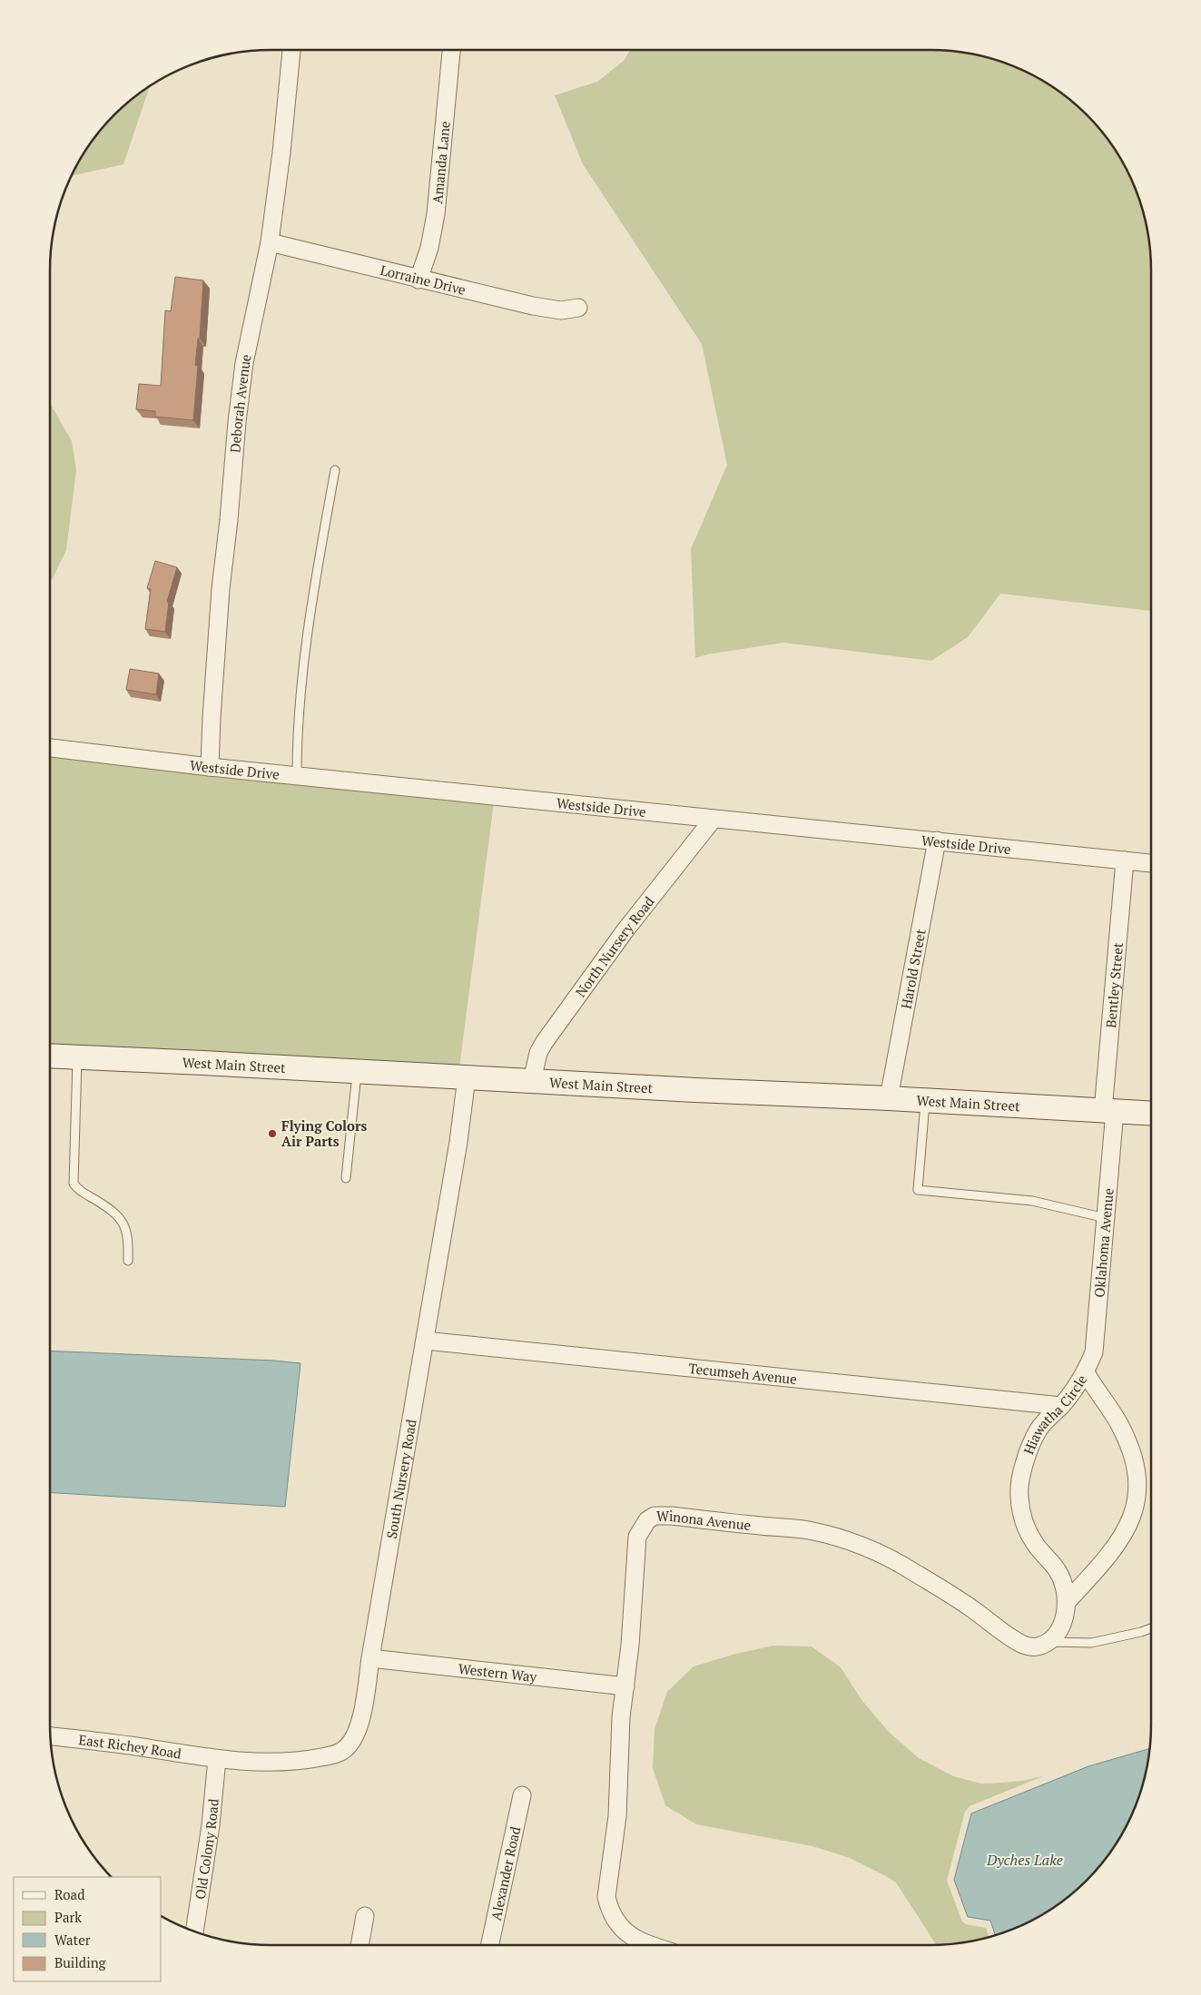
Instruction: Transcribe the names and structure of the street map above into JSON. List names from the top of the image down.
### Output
{
  "streets": {
    "main road": ["West Main Street"],
    "street": [
      "Amanda Lane",
      "Lorraine Drive",
      "Deborah Avenue",
      "Westside Drive",
      "North Nursery Road",
      "Harold Street",
      "Bentley Street",
      "Oklahoma Avenue",
      "Tecumseh Avenue",
      "Hiawatha Circle",
      "South Nursery Road",
      "Winona Avenue",
      "Western Way",
      "East Richey Road",
      "Old Colony Road",
      "Alexander Road"
    ]
  },
  "crossings": [
    ["Amanda Lane", "Lorraine Drive"],
    ["Lorraine Drive", "Deborah Avenue"],
    ["Deborah Avenue", "Westside Drive"],
    ["Westside Drive", "North Nursery Road"],
    ["Westside Drive", "Harold Street"],
    ["Westside Drive", "Bentley Street"],
    ["North Nursery Road", "West Main Street"],
    ["Harold Street", "West Main Street"],
    ["Bentley Street", "West Main Street"],
    ["Bentley Street", "Oklahoma Avenue"],
    ["West Main Street", "Oklahoma Avenue"],
    ["West Main Street", "South Nursery Road"],
    ["Oklahoma Avenue", "Hiawatha Circle"],
    ["Tecumseh Avenue", "Hiawatha Circle"],
    ["Tecumseh Avenue", "South Nursery Road"],
    ["South Nursery Road", "Western Way"],
    ["South Nursery Road", "East Richey Road"],
    ["South Nursery Road", "Old Colony Road"],
    ["Winona Avenue", "Western Way"],
    ["East Richey Road", "Old Colony Road"]
  ],
  "water": ["Dyches Lake"],
  "places": ["Flying Colors Air Parts"],
  "legend": [
    "Road",
    "Park",
    "Water",
    "Building"
  ]
}
